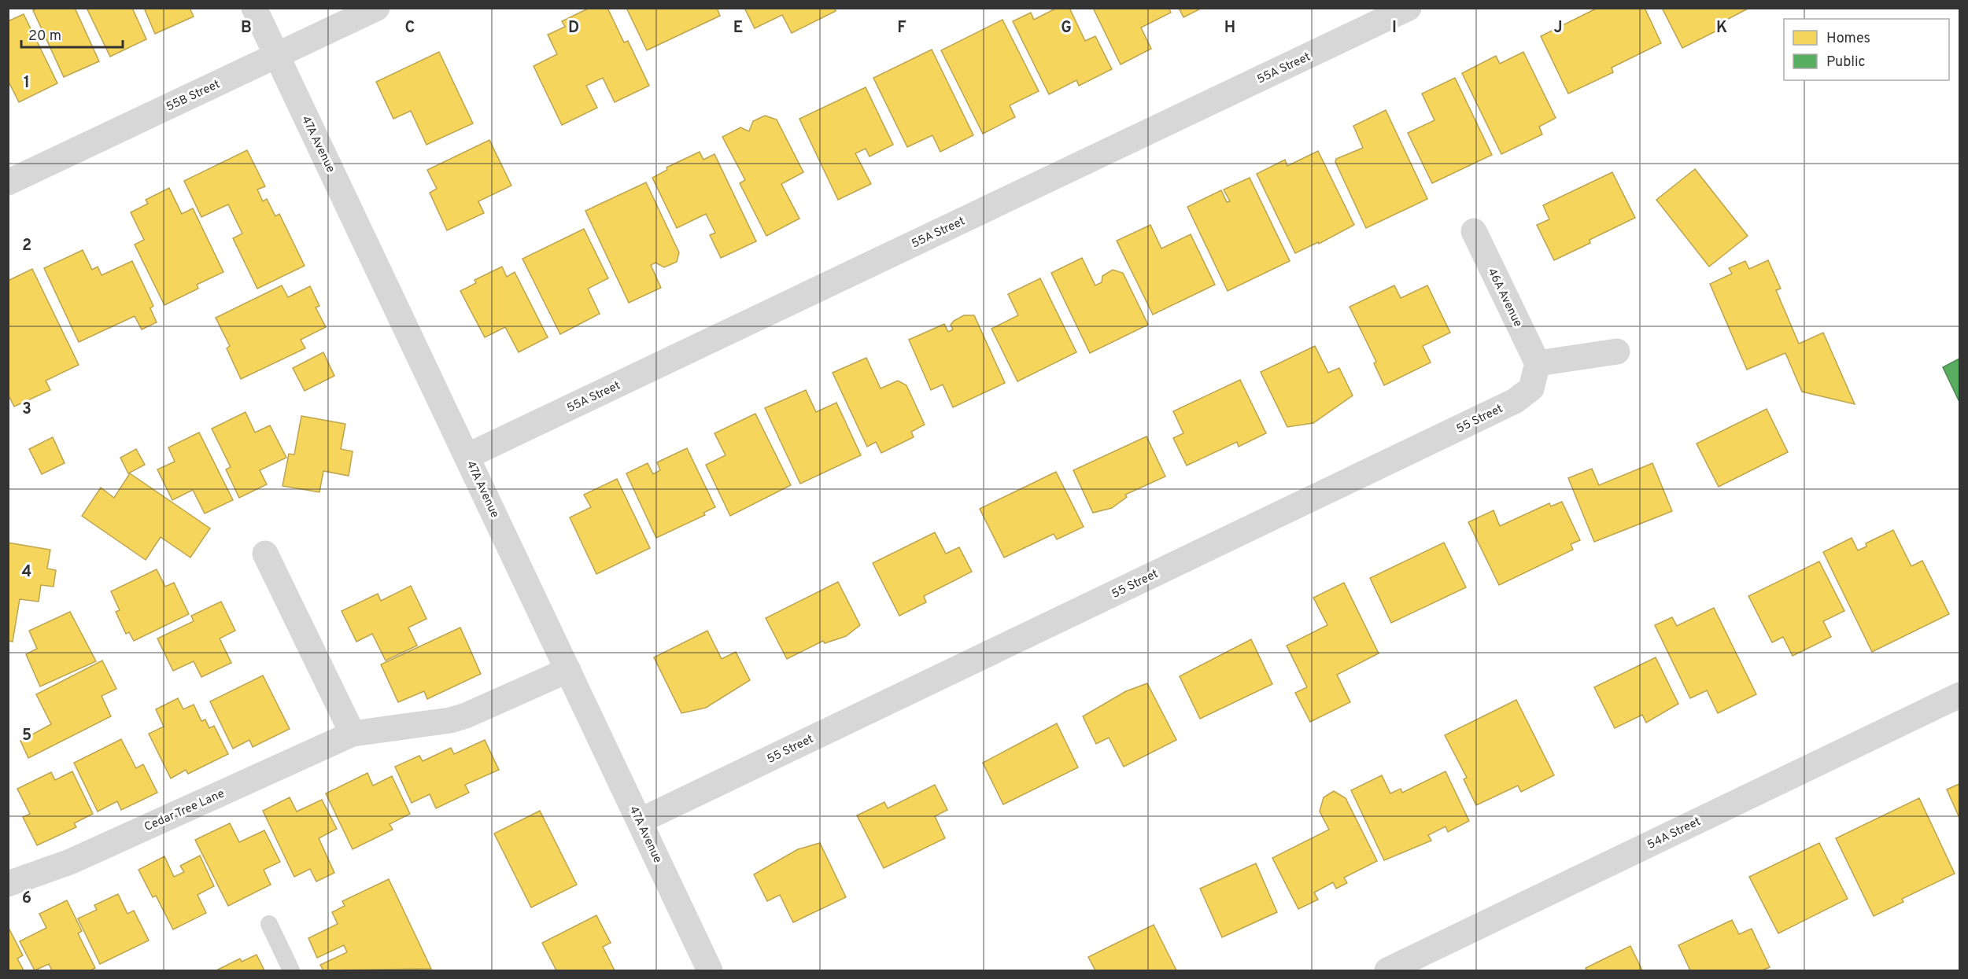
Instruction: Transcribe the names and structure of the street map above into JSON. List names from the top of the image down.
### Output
{
  "streets": {
    "street": [
      "55A Street",
      "55B Street",
      "47A Avenue",
      "46A Avenue",
      "55 Street",
      "Cedar Tree Lane",
      "54A Street"
    ]
  },
  "crossings": [
    ["55A Street", "47A Avenue"],
    ["55B Street", "47A Avenue"],
    ["47A Avenue", "55 Street"],
    ["47A Avenue", "Cedar Tree Lane"],
    ["46A Avenue", "55 Street"]
  ],
  "legend": ["Homes", "Public"],
  "scale_bar": "20 m",
  "grid": {
    "columns": [
      "B",
      "C",
      "D",
      "E",
      "F",
      "G",
      "H",
      "I",
      "J",
      "K"
    ],
    "rows": [
      "1",
      "2",
      "3",
      "4",
      "5",
      "6"
    ]
  }
}
